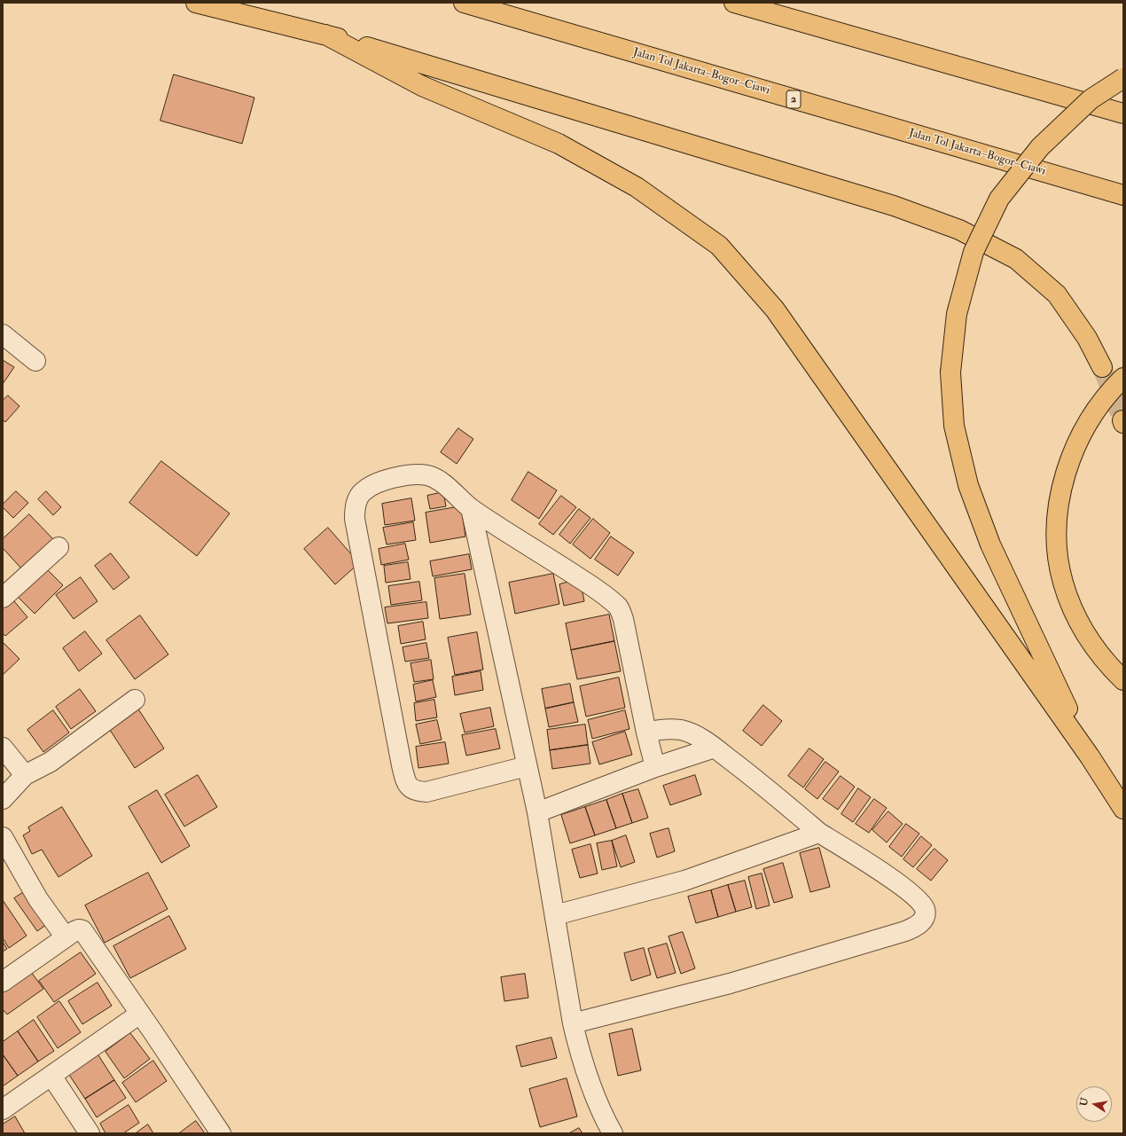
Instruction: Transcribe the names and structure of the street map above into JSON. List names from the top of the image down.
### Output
{
  "streets": {
    "highway": ["Jalan Tol Jakarta–Bogor–Ciawi", "2"]
  },
  "north": "left"
}
